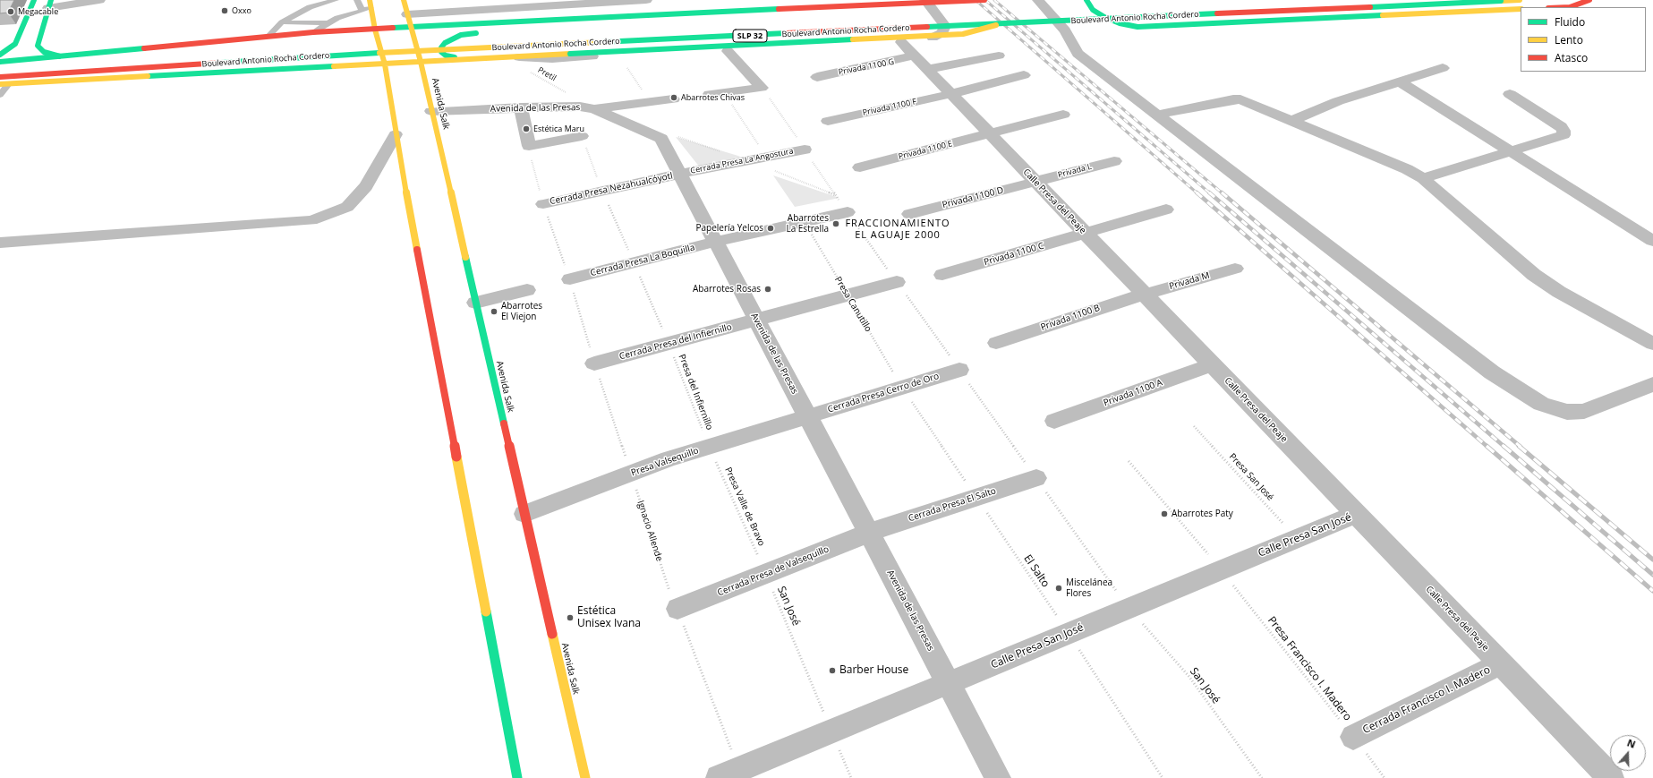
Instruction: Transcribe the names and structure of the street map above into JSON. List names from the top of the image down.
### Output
{
  "streets": {
    "main road": ["Boulevard Antonio Rocha Cordero", "SLP 32", "Avenida Salk"],
    "street": [
      "Privada 1100 G",
      "Privada 1100 F",
      "Avenida de las Presas",
      "Privada 1100 E",
      "Cerrada Presa La Angostura",
      "Privada L",
      "Cerrada Presa Nezahualcóyotl",
      "Privada 1100 D",
      "Calle Presa del Peaje",
      "Privada 1100 C",
      "Cerrada Presa La Boquilla",
      "Privada M",
      "Privada 1100 B",
      "Cerrada Presa del Infiernillo",
      "Cerrada Presa Cerro de Oro",
      "Privada 1100 A",
      "Presa Valsequillo",
      "Cerrada Presa El Salto",
      "Calle Presa San José",
      "Cerrada Presa de Valsequillo",
      "Cerrada Francisco I. Madero"
    ],
    "path": [
      "Pretil",
      "Presa Canutillo",
      "Presa del Infiernillo",
      "Presa San José",
      "Presa Valle de Bravo",
      "Ignacio Allende",
      "El Salto",
      "San José",
      "Presa Francisco I. Madero"
    ]
  },
  "crossings": [
    ["Boulevard Antonio Rocha Cordero", "Pretil"],
    ["Boulevard Antonio Rocha Cordero", "Avenida Salk"],
    ["Boulevard Antonio Rocha Cordero", "Calle Presa del Peaje"],
    ["Privada 1100 G", "Calle Presa del Peaje"],
    ["Pretil", "Avenida de las Presas"],
    ["Avenida Salk", "Avenida de las Presas"],
    ["Avenida Salk", "Presa Valsequillo"],
    ["Privada 1100 F", "Calle Presa del Peaje"],
    ["Avenida de las Presas", "Cerrada Presa La Angostura"],
    ["Avenida de las Presas", "Cerrada Presa Nezahualcóyotl"],
    ["Avenida de las Presas", "Cerrada Presa La Boquilla"],
    ["Avenida de las Presas", "Cerrada Presa del Infiernillo"],
    ["Avenida de las Presas", "Cerrada Presa Cerro de Oro"],
    ["Avenida de las Presas", "Presa Valsequillo"],
    ["Avenida de las Presas", "Cerrada Presa El Salto"],
    ["Avenida de las Presas", "Calle Presa San José"],
    ["Avenida de las Presas", "Cerrada Presa de Valsequillo"],
    ["Privada 1100 E", "Calle Presa del Peaje"],
    ["Cerrada Presa La Angostura", "Cerrada Presa Nezahualcóyotl"],
    ["Privada L", "Privada 1100 D"],
    ["Privada L", "Calle Presa del Peaje"],
    ["Privada 1100 D", "Calle Presa del Peaje"],
    ["Calle Presa del Peaje", "Privada 1100 C"],
    ["Calle Presa del Peaje", "Privada M"],
    ["Calle Presa del Peaje", "Privada 1100 B"],
    ["Calle Presa del Peaje", "Privada 1100 A"],
    ["Calle Presa del Peaje", "Calle Presa San José"],
    ["Calle Presa del Peaje", "Cerrada Francisco I. Madero"],
    ["Cerrada Presa La Boquilla", "Ignacio Allende"],
    ["Privada M", "Privada 1100 B"],
    ["Presa Canutillo", "Cerrada Presa del Infiernillo"],
    ["Presa Canutillo", "Cerrada Presa Cerro de Oro"],
    ["Cerrada Presa del Infiernillo", "Presa del Infiernillo"],
    ["Cerrada Presa del Infiernillo", "Ignacio Allende"],
    ["Presa del Infiernillo", "Presa Valsequillo"],
    ["Presa del Infiernillo", "Presa Valle de Bravo"],
    ["Cerrada Presa Cerro de Oro", "Presa Valsequillo"],
    ["Presa Valsequillo", "Presa Valle de Bravo"],
    ["Presa Valsequillo", "Ignacio Allende"],
    ["Presa San José", "Calle Presa San José"],
    ["Cerrada Presa El Salto", "Cerrada Presa de Valsequillo"],
    ["Presa Valle de Bravo", "Cerrada Presa de Valsequillo"],
    ["Presa Valle de Bravo", "San José"],
    ["Ignacio Allende", "Calle Presa San José"],
    ["Ignacio Allende", "Cerrada Presa de Valsequillo"],
    ["Calle Presa San José", "El Salto"],
    ["Calle Presa San José", "San José"],
    ["Calle Presa San José", "Presa Francisco I. Madero"],
    ["Cerrada Presa de Valsequillo", "San José"],
    ["Presa Francisco I. Madero", "Cerrada Francisco I. Madero"]
  ],
  "districts": ["FRACCIONAMIENTO EL AGUAJE 2000"],
  "places": [
    "Oxxo",
    "Megacable",
    "Abarrotes Chivas",
    "Estética Maru",
    "Abarrotes La Estrella",
    "Papelería Yelcos",
    "Abarrotes Rosas",
    "Abarrotes El Viejon",
    "Abarrotes Paty",
    "Miscelánea Flores",
    "Estética Unisex Ivana",
    "Barber House"
  ],
  "legend": ["Fluido", "Lento", "Atasco"],
  "north": "top"
}
